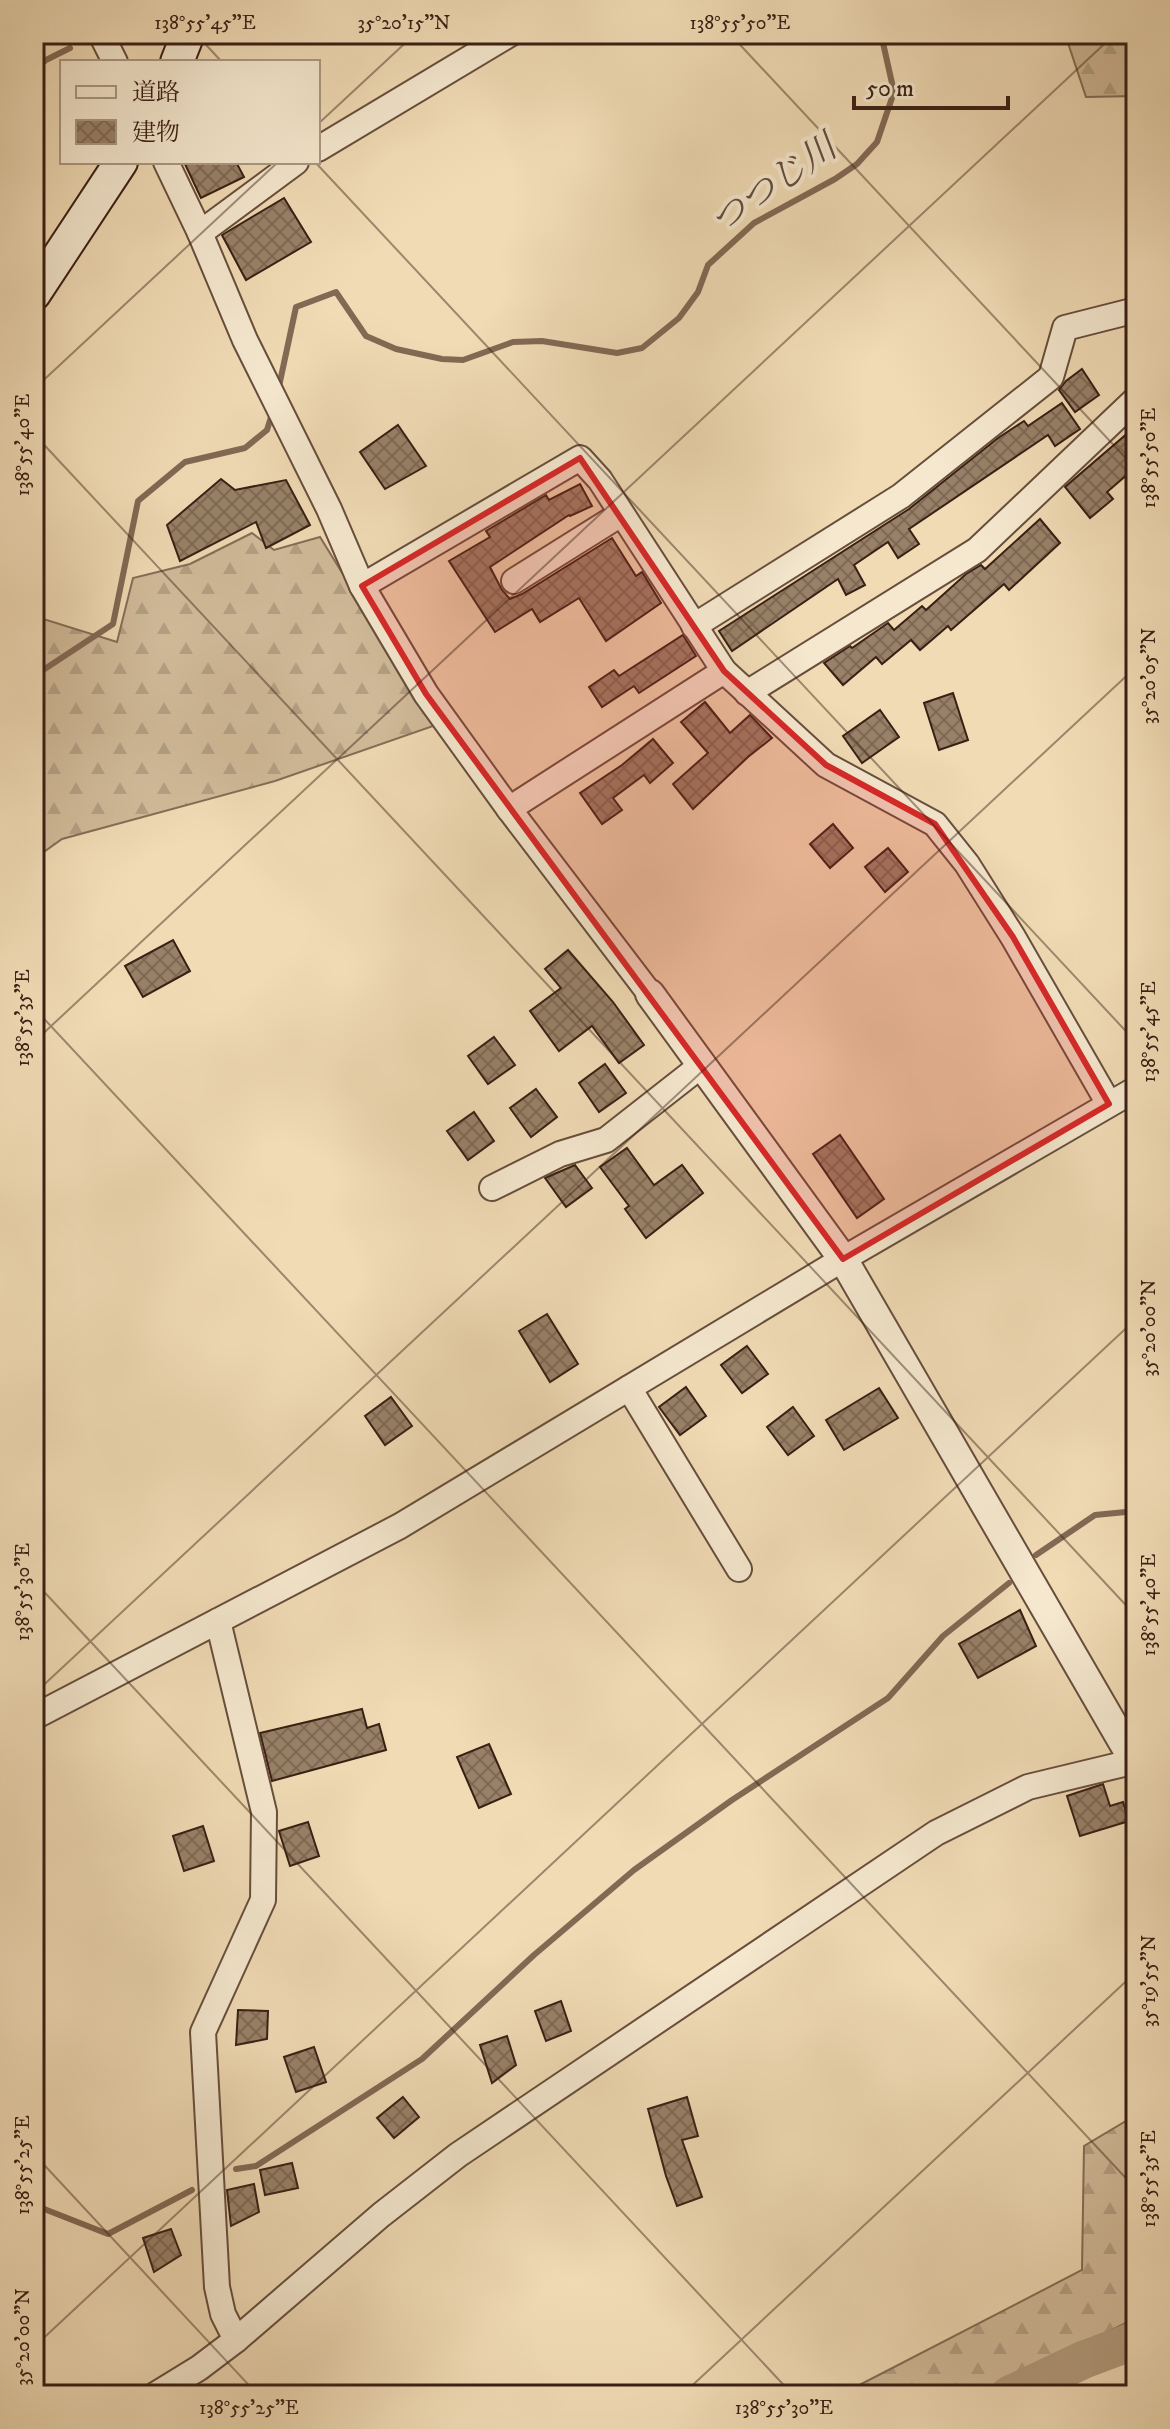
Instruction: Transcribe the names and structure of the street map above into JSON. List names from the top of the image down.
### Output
{
  "water": ["つつじ川"],
  "legend": ["道路", "建物"],
  "scale_bar": "50 m",
  "coordinates": [
    "138°55'45\"E",
    "35°20'15\"N",
    "138°55'50\"E",
    "138°55'40\"E",
    "35°20'05\"N",
    "138°55'35\"E",
    "35°20'00\"N",
    "138°55'30\"E",
    "35°19'55\"N",
    "138°55'25\"E"
  ]
}
